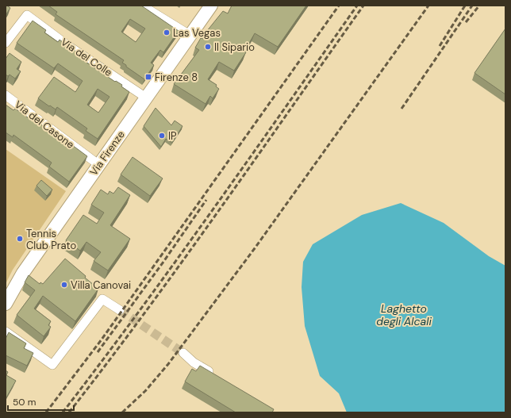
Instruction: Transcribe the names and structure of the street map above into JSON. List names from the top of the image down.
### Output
{
  "streets": {
    "main road": ["Via Firenze"],
    "street": ["Via del Colle", "Via del Casone"]
  },
  "crossings": [
    ["Via del Colle", "Via Firenze"],
    ["Via del Casone", "Via Firenze"]
  ],
  "water": ["Laghetto degli Alcali"],
  "places": {
    "other": [
      "Las Vegas",
      "Il Sipario",
      "IP",
      "Tennis Club Prato",
      "Villa Canovai"
    ],
    "transit": ["Firenze 8"]
  },
  "scale_bar": "50 m"
}
